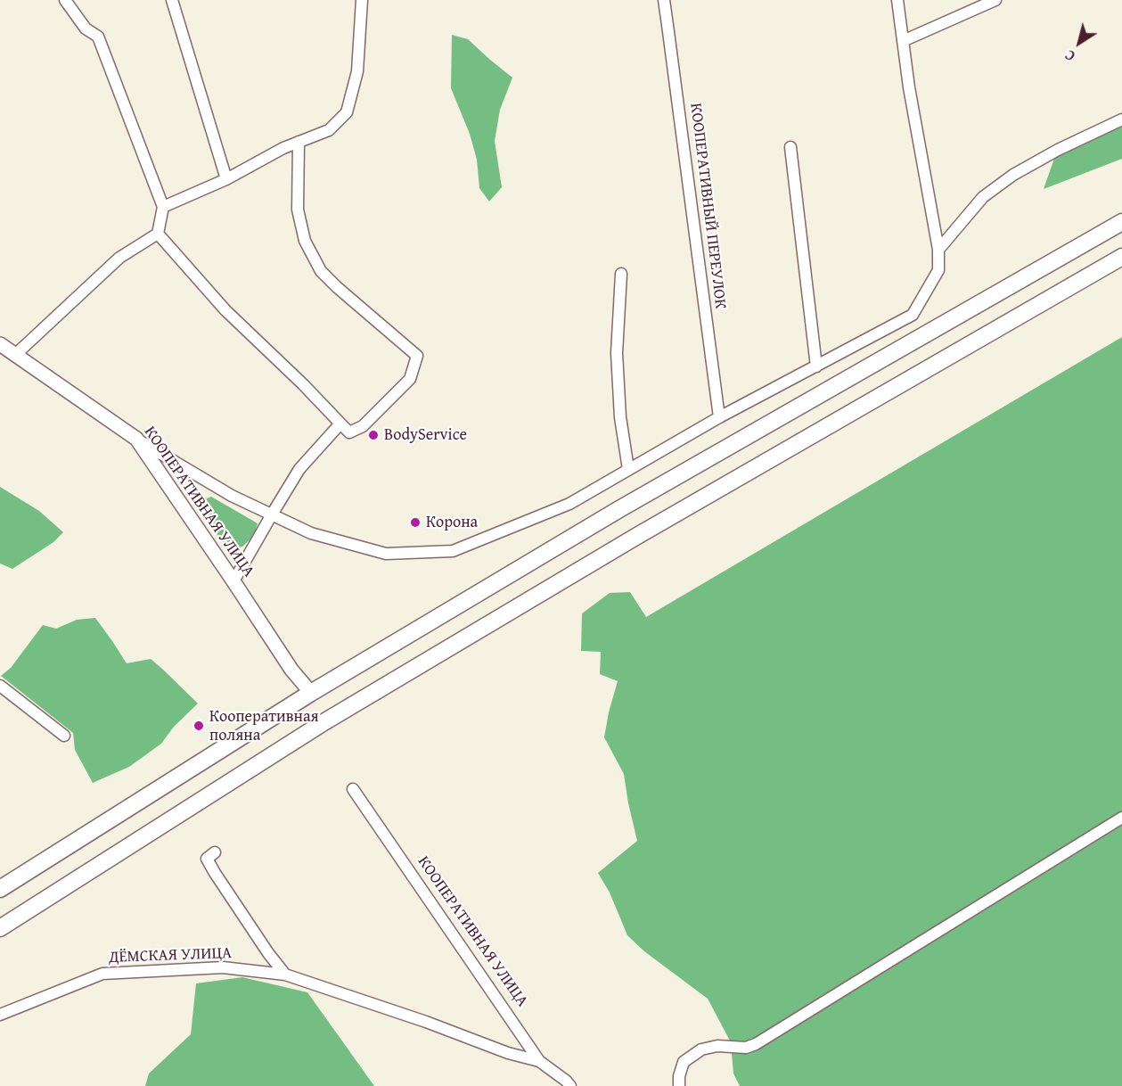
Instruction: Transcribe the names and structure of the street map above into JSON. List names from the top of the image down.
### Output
{
  "streets": {
    "street": ["КООПЕРАТИВНЫЙ ПЕРЕУЛОК", "КООПЕРАТИВНАЯ УЛИЦА", "ДЁМСКАЯ УЛИЦА"]
  },
  "crossings": [
    ["КООПЕРАТИВНАЯ УЛИЦА", "ДЁМСКАЯ УЛИЦА"]
  ],
  "places": ["BodyService", "Корона", "Кооперативная поляна"],
  "north": "bottom left"
}
